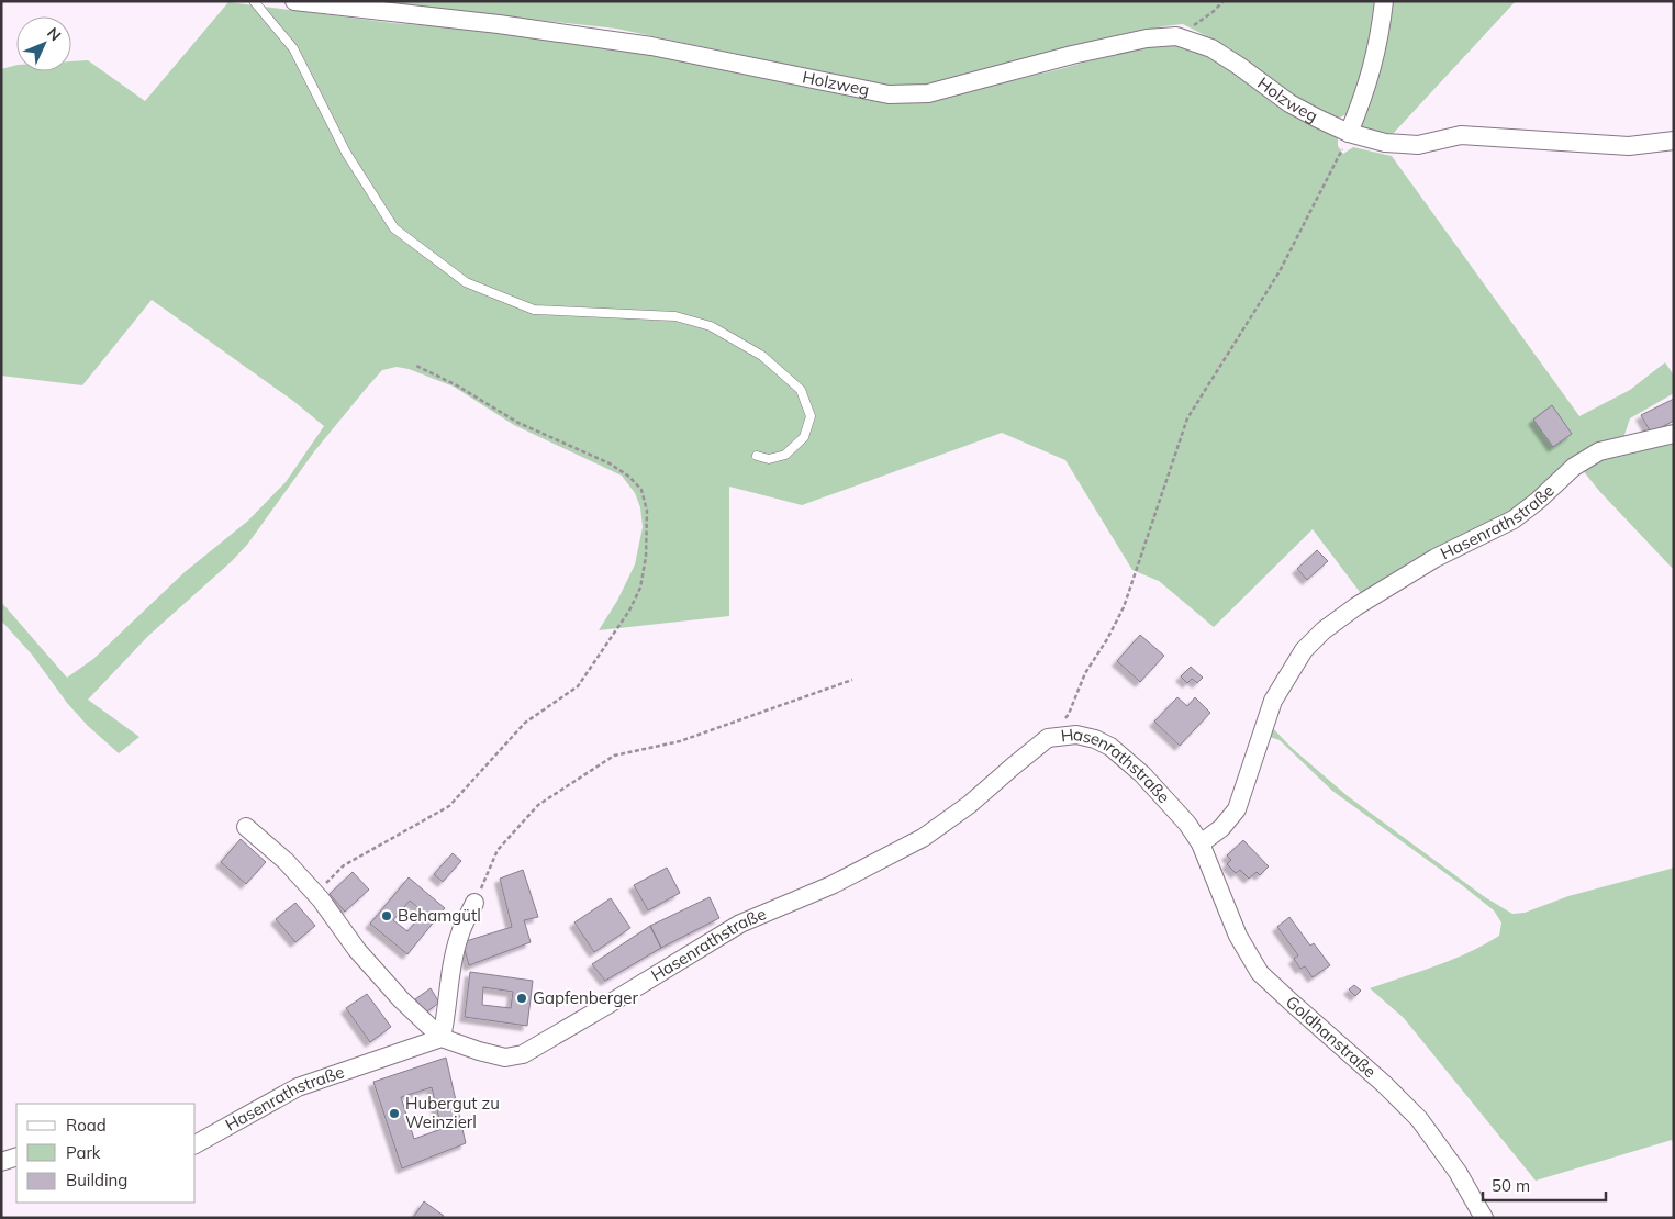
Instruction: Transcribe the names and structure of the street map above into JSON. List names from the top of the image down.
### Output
{
  "streets": {
    "street": ["Holzweg", "Hasenrathstraße", "Goldhanstraße"]
  },
  "crossings": [
    ["Hasenrathstraße", "Goldhanstraße"]
  ],
  "places": ["Behamgütl", "Gapfenberger", "Hubergut zu Weinzierl"],
  "legend": ["Road", "Park", "Building"],
  "scale_bar": "50 m",
  "north": "top right"
}
